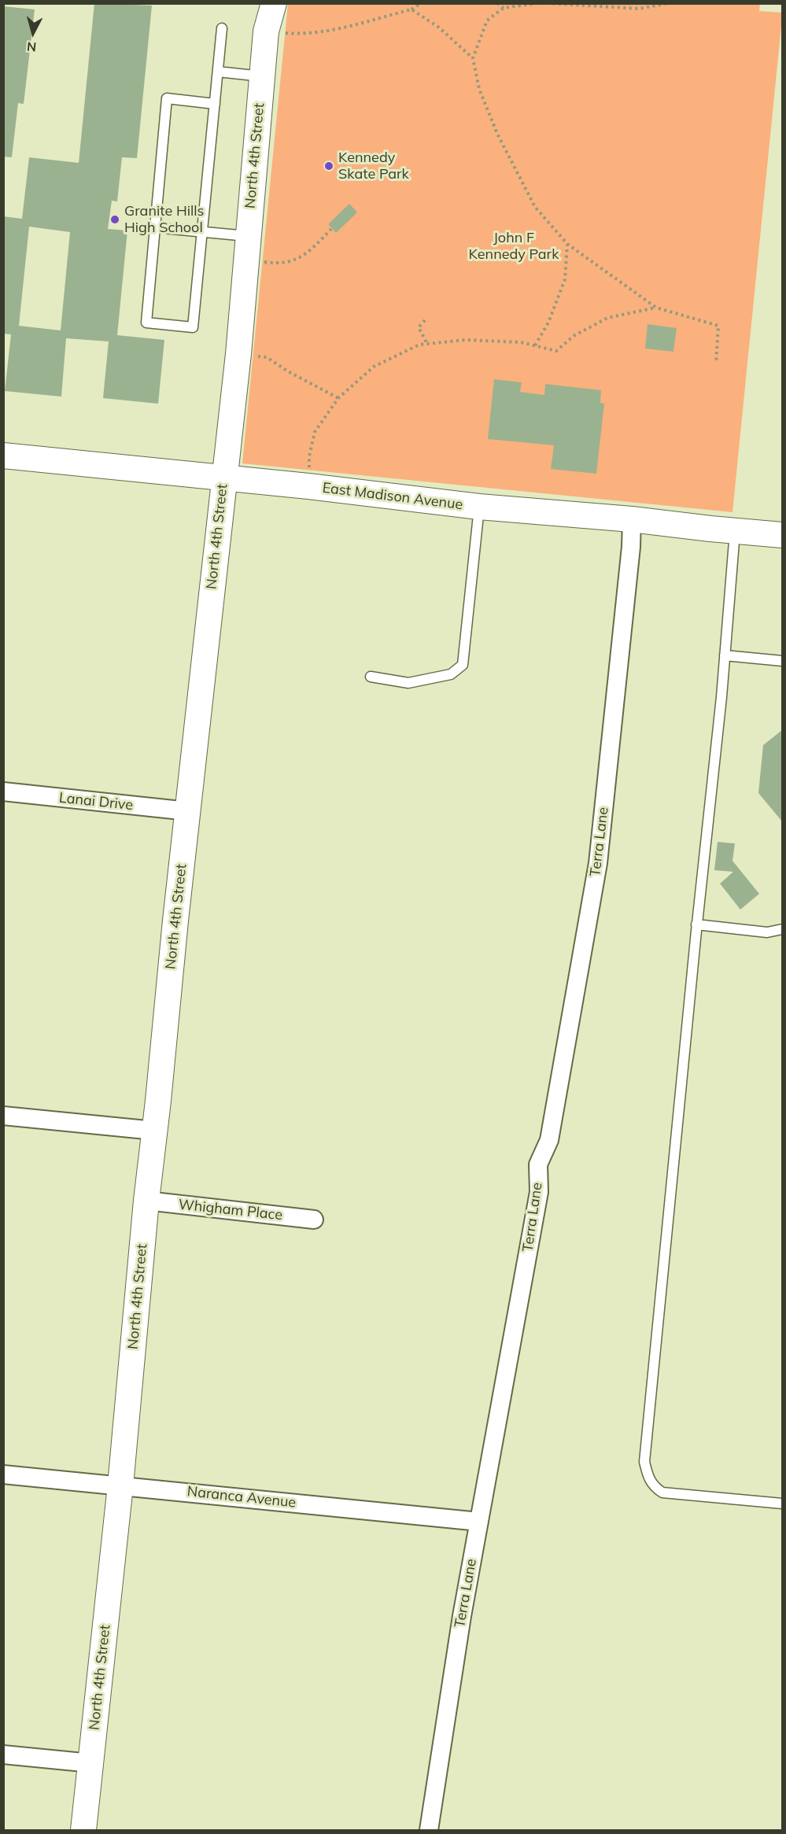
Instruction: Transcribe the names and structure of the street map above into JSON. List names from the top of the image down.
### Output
{
  "streets": {
    "street": [
      "North 4th Street",
      "East Madison Avenue",
      "Lanai Drive",
      "Terra Lane",
      "Whigham Place",
      "Naranca Avenue"
    ]
  },
  "crossings": [
    ["North 4th Street", "East Madison Avenue"],
    ["North 4th Street", "Lanai Drive"],
    ["North 4th Street", "Whigham Place"],
    ["North 4th Street", "Naranca Avenue"],
    ["East Madison Avenue", "Terra Lane"],
    ["Terra Lane", "Naranca Avenue"]
  ],
  "parks": ["John F Kennedy Park"],
  "places": ["Kennedy Skate Park", "Granite Hills High School"],
  "north": "bottom"
}
